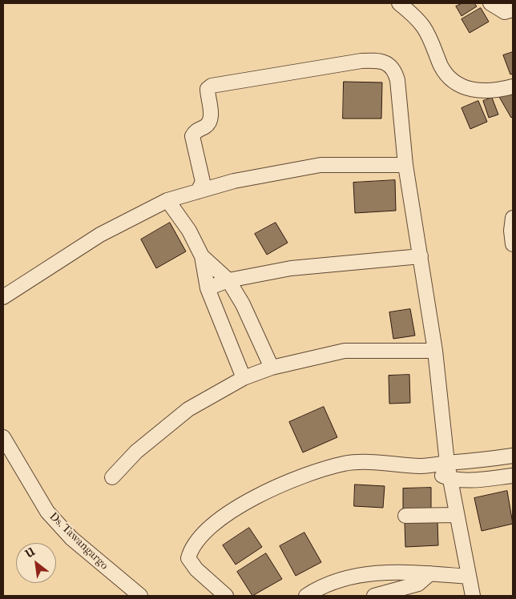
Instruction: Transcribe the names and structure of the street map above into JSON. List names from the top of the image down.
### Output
{
  "streets": {
    "street": ["Ds. Tawangargo"]
  },
  "north": "top left"
}
